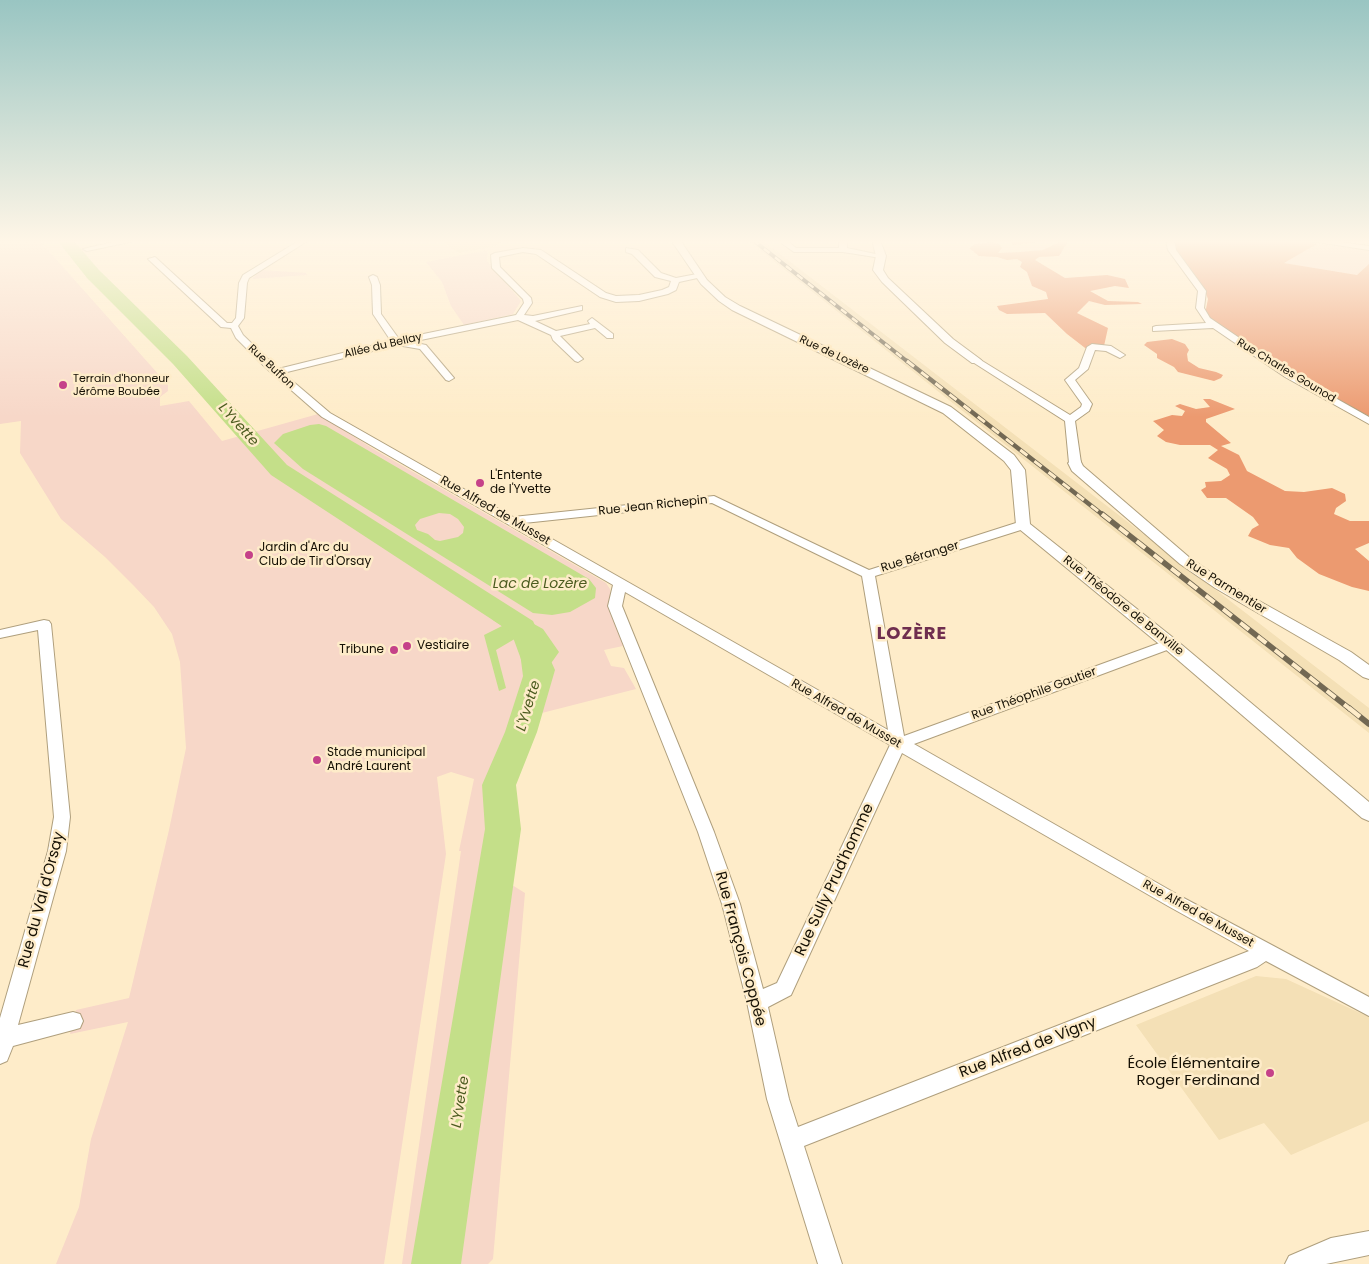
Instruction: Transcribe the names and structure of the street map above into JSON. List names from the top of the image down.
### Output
{
  "streets": {
    "street": [
      "Allée du Bellay",
      "Rue de Lozère",
      "Rue Buffon",
      "Rue Charles Gounod",
      "Rue Jean Richepin",
      "Rue Alfred de Musset",
      "Rue Béranger",
      "Rue Parmentier",
      "Rue Théodore de Banville",
      "Rue Théophile Gautier",
      "Rue Sully Prud'homme",
      "Rue du Val d'Orsay",
      "Rue François Coppée",
      "Rue Alfred de Vigny"
    ]
  },
  "crossings": [
    ["Allée du Bellay", "Rue Buffon"],
    ["Rue de Lozère", "Rue Béranger"],
    ["Rue de Lozère", "Rue Théodore de Banville"],
    ["Rue Buffon", "Rue Alfred de Musset"],
    ["Rue Jean Richepin", "Rue Alfred de Musset"],
    ["Rue Jean Richepin", "Rue Béranger"],
    ["Rue Alfred de Musset", "Rue Béranger"],
    ["Rue Alfred de Musset", "Rue Théophile Gautier"],
    ["Rue Alfred de Musset", "Rue Sully Prud'homme"],
    ["Rue Alfred de Musset", "Rue François Coppée"],
    ["Rue Alfred de Musset", "Rue Alfred de Vigny"],
    ["Rue Béranger", "Rue Théodore de Banville"],
    ["Rue Béranger", "Rue Théophile Gautier"],
    ["Rue Béranger", "Rue Sully Prud'homme"],
    ["Rue Théodore de Banville", "Rue Théophile Gautier"],
    ["Rue Théophile Gautier", "Rue Sully Prud'homme"],
    ["Rue Sully Prud'homme", "Rue François Coppée"],
    ["Rue François Coppée", "Rue Alfred de Vigny"]
  ],
  "districts": ["LOZÈRE"],
  "water": ["L'Yvette", "Lac de Lozère"],
  "places": [
    "Terrain d'honneur Jérôme Boubée",
    "L'Entente de l'Yvette",
    "Jardin d'Arc du Club de Tir d'Orsay",
    "Vestiaire",
    "Tribune",
    "Stade municipal André Laurent",
    "École Élémentaire Roger Ferdinand"
  ]
}
